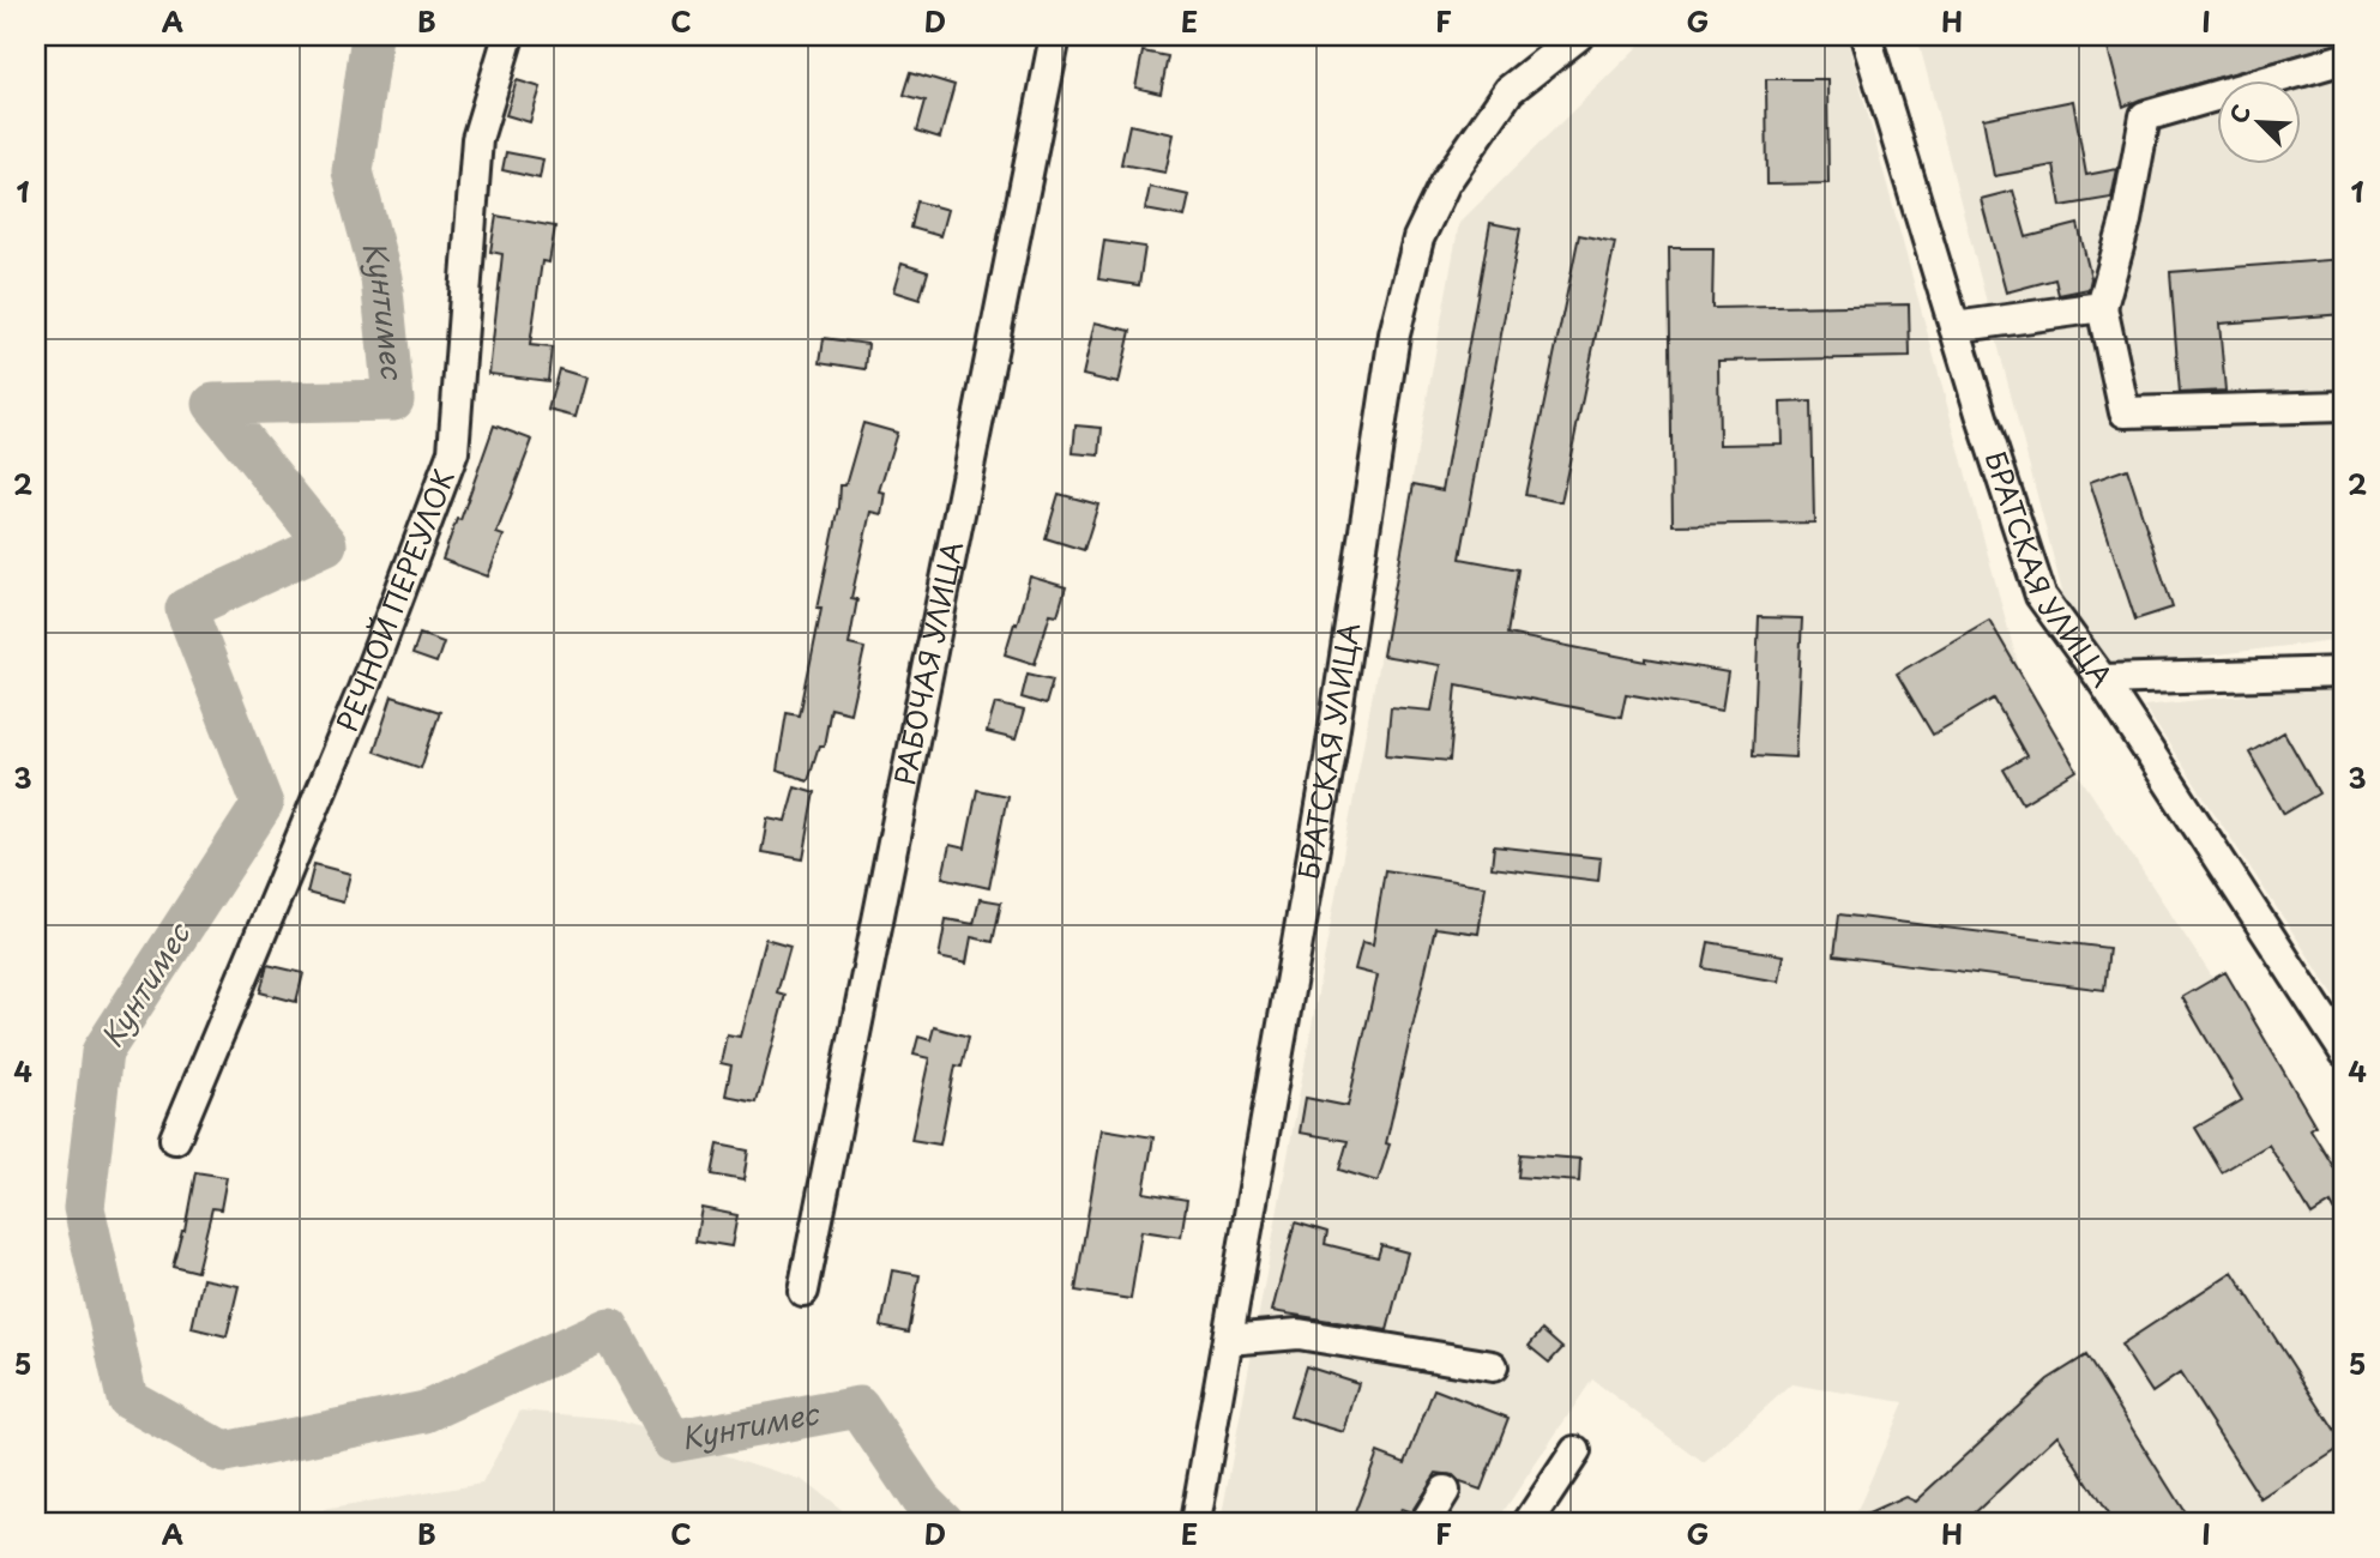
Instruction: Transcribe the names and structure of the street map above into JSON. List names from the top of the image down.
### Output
{
  "streets": {
    "street": ["БРАТСКАЯ УЛИЦА", "РЕЧНОЙ ПЕРЕУЛОК", "РАБОЧАЯ УЛИЦА"]
  },
  "water": ["Кунтимес"],
  "north": "top left",
  "grid": {
    "columns": [
      "A",
      "B",
      "C",
      "D",
      "E",
      "F",
      "G",
      "H",
      "I"
    ],
    "rows": [
      "1",
      "2",
      "3",
      "4",
      "5"
    ]
  }
}
